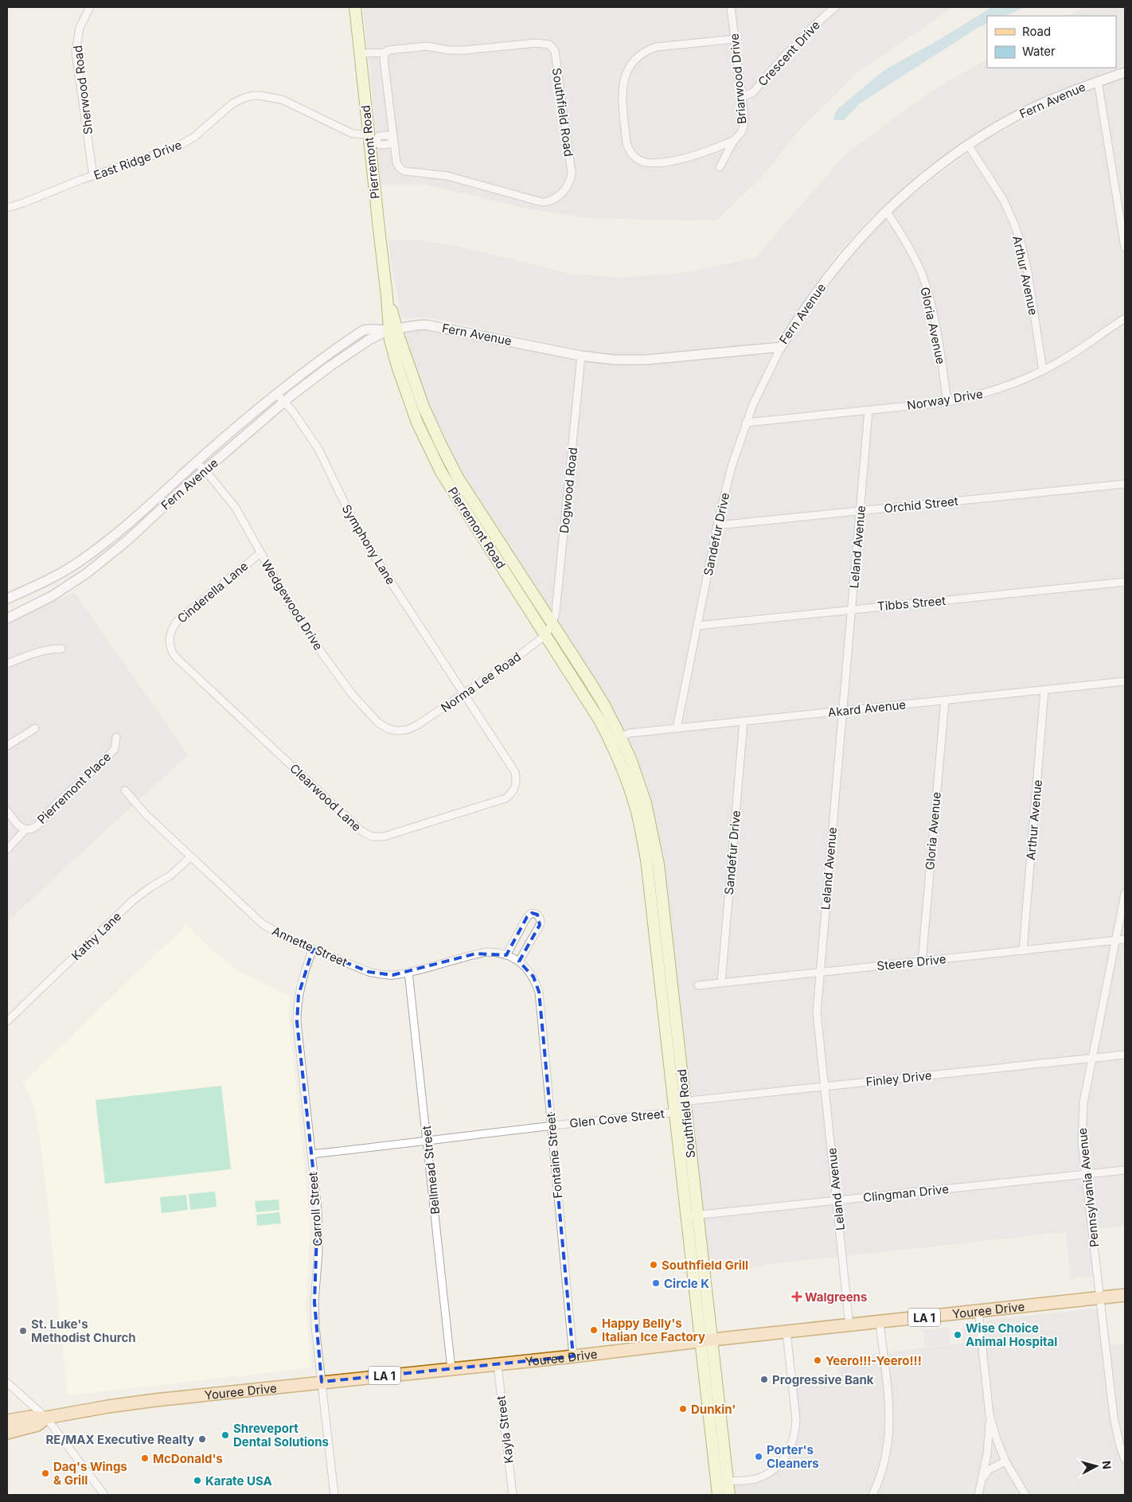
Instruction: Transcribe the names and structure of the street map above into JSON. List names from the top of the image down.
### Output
{
  "streets": {
    "main road": [
      "Southfield Road",
      "Pierremont Road",
      "Youree Drive",
      "LA 1"
    ],
    "street": [
      "Crescent Drive",
      "Briarwood Drive",
      "Sherwood Road",
      "Fern Avenue",
      "East Ridge Drive",
      "Arthur Avenue",
      "Gloria Avenue",
      "Norway Drive",
      "Dogwood Road",
      "Orchid Street",
      "Sandefur Drive",
      "Symphony Lane",
      "Leland Avenue",
      "Cinderella Lane",
      "Tibbs Street",
      "Wedgewood Drive",
      "Norma Lee Road",
      "Akard Avenue",
      "Pierremont Place",
      "Clearwood Lane",
      "Kathy Lane",
      "Annette Street",
      "Steere Drive",
      "Finley Drive",
      "Glen Cove Street",
      "Fontaine Street",
      "Bellmead Street",
      "Pennsylvania Avenue",
      "Clingman Drive",
      "Carroll Street",
      "Kayla Street"
    ]
  },
  "crossings": [
    ["Crescent Drive", "Briarwood Drive"],
    ["Sherwood Road", "East Ridge Drive"],
    ["Fern Avenue", "Pierremont Road"],
    ["Fern Avenue", "Arthur Avenue"],
    ["Fern Avenue", "Gloria Avenue"],
    ["Fern Avenue", "Dogwood Road"],
    ["Fern Avenue", "Sandefur Drive"],
    ["Fern Avenue", "Symphony Lane"],
    ["Fern Avenue", "Wedgewood Drive"],
    ["Southfield Road", "Pierremont Road"],
    ["Southfield Road", "East Ridge Drive"],
    ["Southfield Road", "Akard Avenue"],
    ["Southfield Road", "Finley Drive"],
    ["Southfield Road", "Glen Cove Street"],
    ["Southfield Road", "Clingman Drive"],
    ["Southfield Road", "Youree Drive"],
    ["Pierremont Road", "East Ridge Drive"],
    ["Pierremont Road", "Dogwood Road"],
    ["Pierremont Road", "Norma Lee Road"],
    ["Pierremont Road", "Akard Avenue"],
    ["Arthur Avenue", "Norway Drive"],
    ["Arthur Avenue", "Akard Avenue"],
    ["Arthur Avenue", "Steere Drive"],
    ["Gloria Avenue", "Norway Drive"],
    ["Gloria Avenue", "Akard Avenue"],
    ["Gloria Avenue", "Steere Drive"],
    ["Norway Drive", "Sandefur Drive"],
    ["Norway Drive", "Leland Avenue"],
    ["Dogwood Road", "Norma Lee Road"],
    ["Orchid Street", "Sandefur Drive"],
    ["Orchid Street", "Leland Avenue"],
    ["Sandefur Drive", "Tibbs Street"],
    ["Sandefur Drive", "Akard Avenue"],
    ["Sandefur Drive", "Steere Drive"],
    ["Symphony Lane", "Norma Lee Road"],
    ["Symphony Lane", "Clearwood Lane"],
    ["Leland Avenue", "Tibbs Street"],
    ["Leland Avenue", "Akard Avenue"],
    ["Leland Avenue", "Steere Drive"],
    ["Leland Avenue", "Finley Drive"],
    ["Leland Avenue", "Clingman Drive"],
    ["Leland Avenue", "Youree Drive"],
    ["Cinderella Lane", "Wedgewood Drive"],
    ["Cinderella Lane", "Clearwood Lane"],
    ["Wedgewood Drive", "Norma Lee Road"],
    ["Norma Lee Road", "Clearwood Lane"],
    ["Kathy Lane", "Annette Street"],
    ["Annette Street", "Fontaine Street"],
    ["Annette Street", "Bellmead Street"],
    ["Annette Street", "Carroll Street"],
    ["Steere Drive", "Pennsylvania Avenue"],
    ["Finley Drive", "Glen Cove Street"],
    ["Finley Drive", "Pennsylvania Avenue"],
    ["Glen Cove Street", "Fontaine Street"],
    ["Glen Cove Street", "Bellmead Street"],
    ["Glen Cove Street", "Carroll Street"],
    ["Fontaine Street", "Youree Drive"],
    ["Bellmead Street", "Youree Drive"],
    ["Pennsylvania Avenue", "Clingman Drive"],
    ["Pennsylvania Avenue", "Youree Drive"],
    ["Carroll Street", "Youree Drive"],
    ["Youree Drive", "Kayla Street"]
  ],
  "places": {
    "other": [
      "Southfield Grill",
      "Circle K",
      "Happy Belly's Italian Ice Factory",
      "St. Luke's Methodist Church",
      "Wise Choice Animal Hospital",
      "Yeero!!!-Yeero!!!",
      "Progressive Bank",
      "Dunkin'",
      "Shreveport Dental Solutions",
      "RE/MAX Executive Realty",
      "Porter's Cleaners",
      "McDonald's",
      "Daq's Wings & Grill",
      "Karate USA"
    ],
    "health": ["Walgreens"]
  },
  "legend": ["Road", "Water"],
  "north": "right"
}
